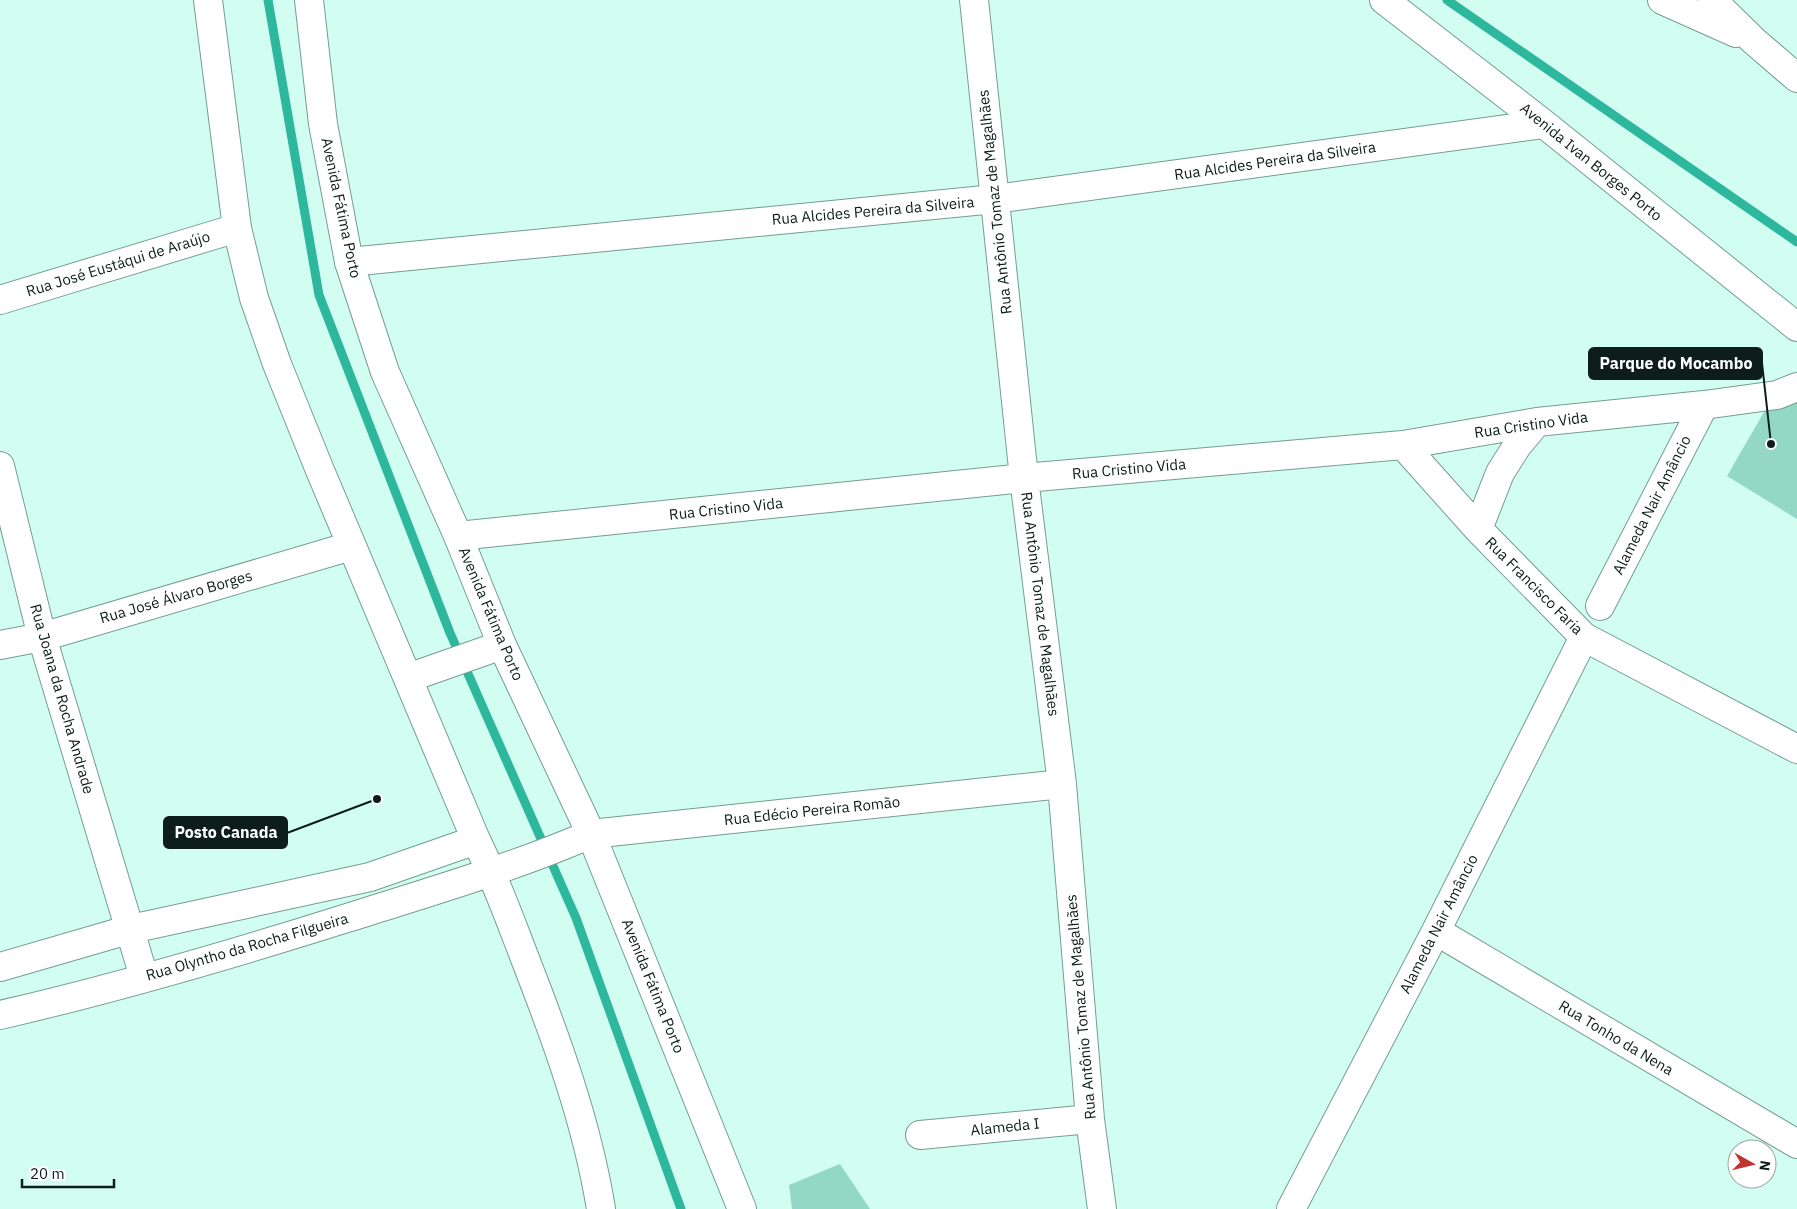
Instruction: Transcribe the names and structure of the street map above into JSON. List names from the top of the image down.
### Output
{
  "streets": {
    "street": [
      "Rua Alcides Pereira da Silveira",
      "Avenida Ivan Borges Porto",
      "Rua Antônio Tomaz de Magalhães",
      "Avenida Fátima Porto",
      "Rua José Eustáqui de Araújo",
      "Rua Cristino Vida",
      "Alameda Nair Amâncio",
      "Rua Francisco Faria",
      "Rua José Álvaro Borges",
      "Rua Joana da Rocha Andrade",
      "Rua Edécio Pereira Romão",
      "Rua Olyntho da Rocha Filgueira",
      "Rua Tonho da Nena",
      "Alameda I"
    ]
  },
  "crossings": [
    ["Rua Alcides Pereira da Silveira", "Avenida Ivan Borges Porto"],
    ["Rua Alcides Pereira da Silveira", "Rua Antônio Tomaz de Magalhães"],
    ["Rua Alcides Pereira da Silveira", "Avenida Fátima Porto"],
    ["Rua Antônio Tomaz de Magalhães", "Rua Cristino Vida"],
    ["Rua Antônio Tomaz de Magalhães", "Rua Edécio Pereira Romão"],
    ["Rua Antônio Tomaz de Magalhães", "Alameda I"],
    ["Avenida Fátima Porto", "Rua Cristino Vida"],
    ["Avenida Fátima Porto", "Rua Edécio Pereira Romão"],
    ["Rua Cristino Vida", "Alameda Nair Amâncio"],
    ["Rua Cristino Vida", "Rua Francisco Faria"],
    ["Alameda Nair Amâncio", "Rua Francisco Faria"],
    ["Alameda Nair Amâncio", "Rua Tonho da Nena"],
    ["Rua José Álvaro Borges", "Rua Joana da Rocha Andrade"],
    ["Rua Joana da Rocha Andrade", "Rua Olyntho da Rocha Filgueira"],
    ["Rua Edécio Pereira Romão", "Rua Olyntho da Rocha Filgueira"]
  ],
  "places": ["Parque do Mocambo", "Posto Canada"],
  "scale_bar": "20 m",
  "north": "right"
}
